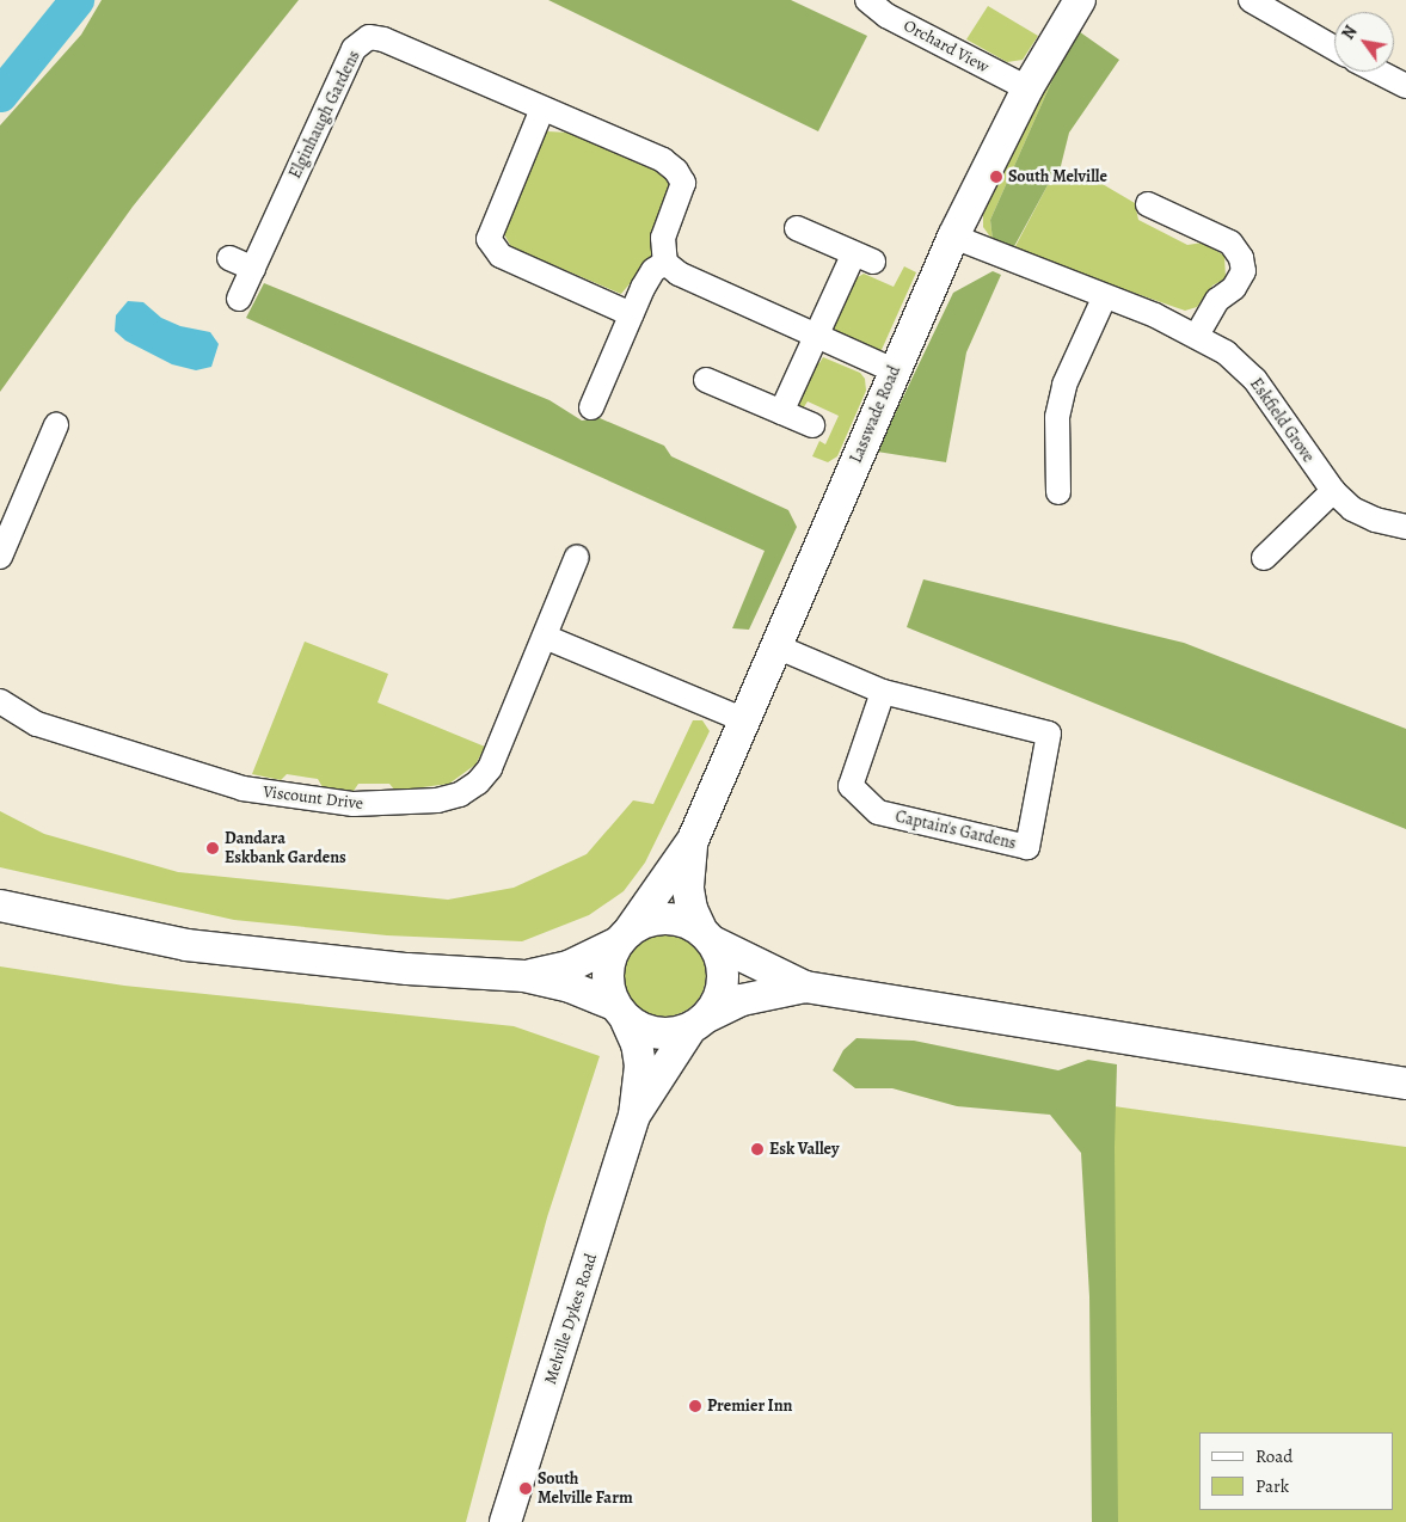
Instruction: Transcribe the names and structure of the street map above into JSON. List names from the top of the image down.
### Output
{
  "streets": {
    "main road": ["Lasswade Road", "Melville Dykes Road"],
    "street": [
      "Orchard View",
      "Elginhaugh Gardens",
      "Eskfield Grove",
      "Viscount Drive",
      "Captain's Gardens"
    ]
  },
  "crossings": [
    ["Orchard View", "Lasswade Road"],
    ["Lasswade Road", "Eskfield Grove"],
    ["Lasswade Road", "Captain's Gardens"],
    ["Lasswade Road", "Melville Dykes Road"]
  ],
  "places": [
    "South Melville",
    "Dandara Eskbank Gardens",
    "Esk Valley",
    "Premier Inn",
    "South Melville Farm"
  ],
  "legend": ["Road", "Park"],
  "north": "top left"
}
